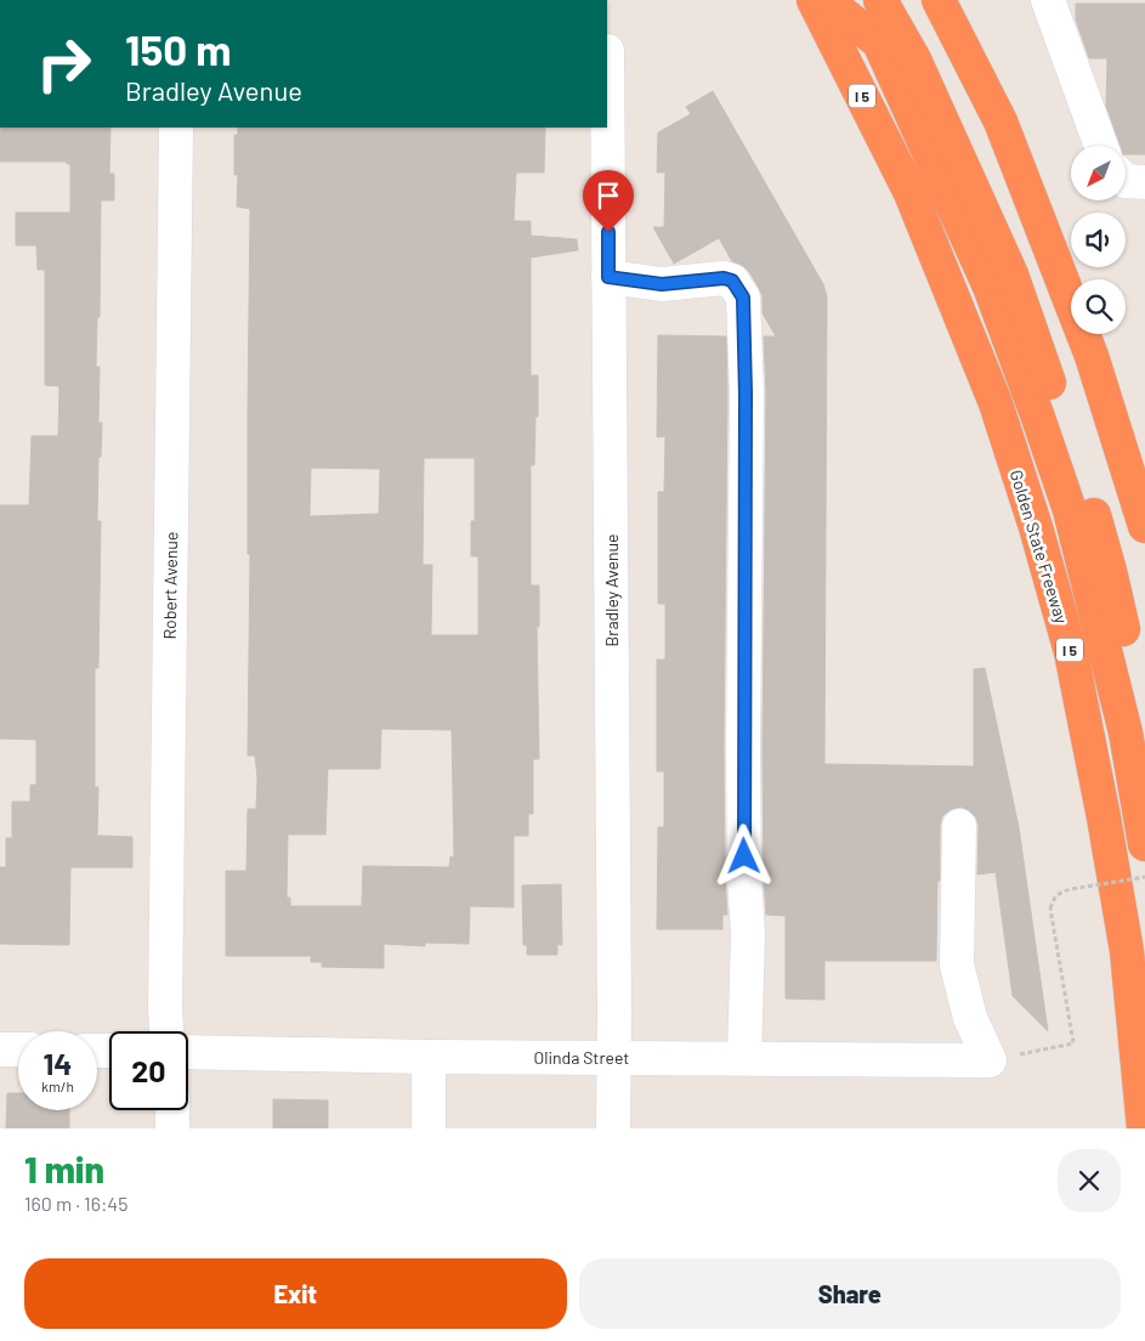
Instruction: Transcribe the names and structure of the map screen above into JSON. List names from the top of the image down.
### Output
{
  "streets": {
    "highway": ["I 5", "Golden State Freeway"],
    "street": ["Robert Avenue", "Bradley Avenue", "Olinda Street"]
  },
  "crossings": [
    ["Bradley Avenue", "Olinda Street"]
  ],
  "north": "bottom left",
  "page": {
    "turn": ["150 m", "Bradley Avenue"],
    "speed": "14 km/h",
    "limit": "20",
    "heading": ["1 min", "160 m · 16:45"],
    "buttons": ["Exit", "Share"]
  }
}
